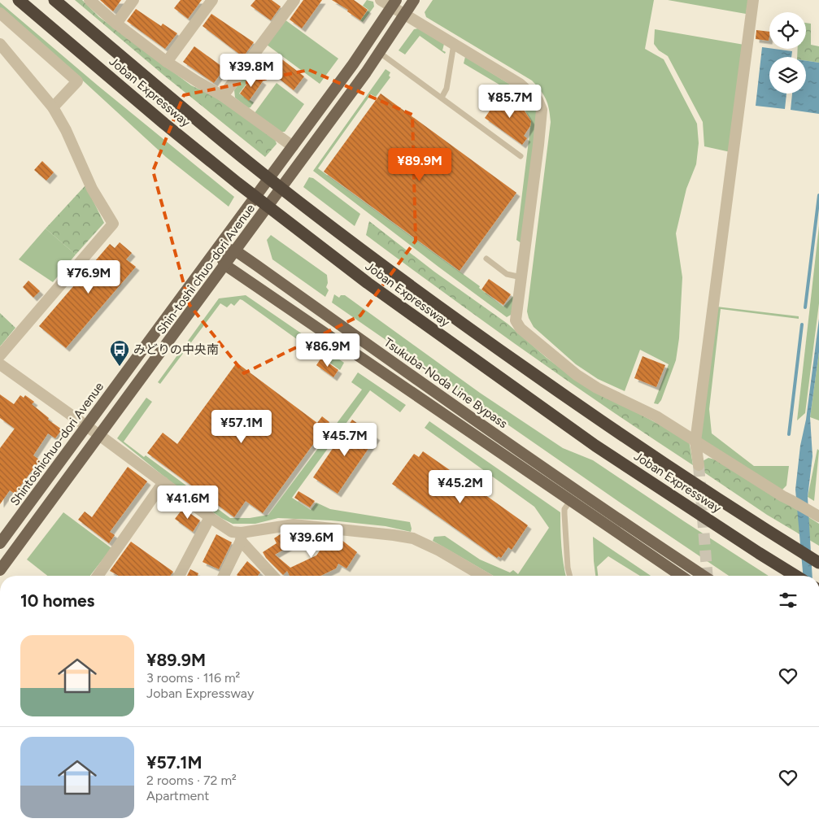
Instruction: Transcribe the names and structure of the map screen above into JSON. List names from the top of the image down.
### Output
{
  "streets": {
    "highway": ["Joban Expressway"],
    "main road": ["Shin-toshi chuo-dori Avenue", "Tsukuba-Noda Line Bypass", "Shintoshichuo-dori Avenue"]
  },
  "crossings": [
    ["Shin-toshi chuo-dori Avenue", "Tsukuba-Noda Line Bypass"],
    ["Shin-toshi chuo-dori Avenue", "Shintoshichuo-dori Avenue"],
    ["Tsukuba-Noda Line Bypass", "Shintoshichuo-dori Avenue"]
  ],
  "places": {
    "bus stop": ["みどりの中央南"]
  },
  "page": {
    "price": [
      "¥39.8M",
      "¥85.7M",
      "¥89.9M",
      "¥76.9M",
      "¥86.9M",
      "¥57.1M",
      "¥45.7M",
      "¥45.2M",
      "¥41.6M",
      "¥39.6M"
    ],
    "heading": "10 homes",
    "list": [
      {
        "name": "¥89.9M",
        "note": "3 rooms · 116 m² · Joban Expressway"
      },
      {
        "name": "¥57.1M",
        "note": "2 rooms · 72 m² · Apartment"
      }
    ]
  }
}
